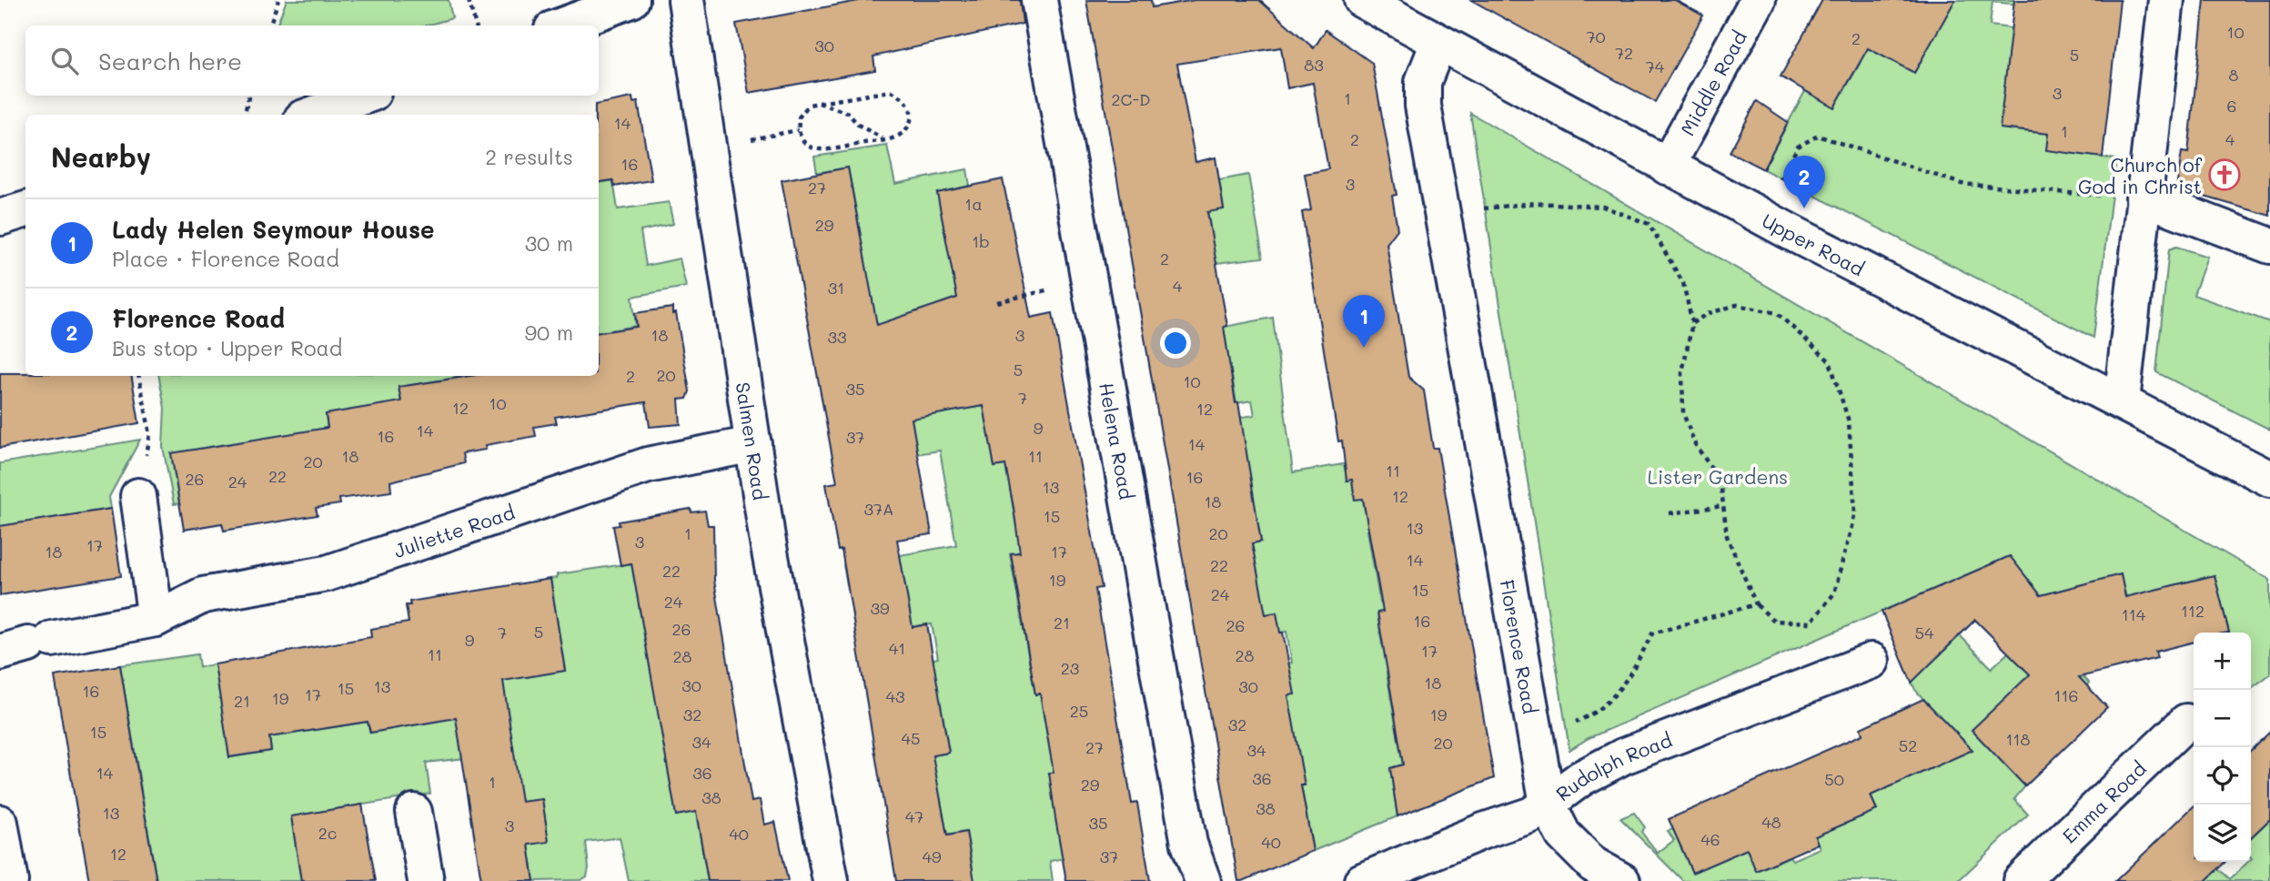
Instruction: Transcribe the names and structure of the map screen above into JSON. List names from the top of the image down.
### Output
{
  "streets": {
    "street": [
      "Middle Road",
      "Upper Road",
      "Salmen Road",
      "Helena Road",
      "Juliette Road",
      "Florence Road",
      "Rudolph Road",
      "Emma Road"
    ]
  },
  "crossings": [
    ["Middle Road", "Upper Road"],
    ["Upper Road", "Florence Road"],
    ["Salmen Road", "Juliette Road"],
    ["Florence Road", "Rudolph Road"]
  ],
  "parks": ["Lister Gardens"],
  "places": {
    "church": ["Church of God in Christ"]
  },
  "house_numbers": [
    "10",
    "70",
    "2",
    "30",
    "72",
    "5",
    "83",
    "74",
    "8",
    "3",
    "1",
    "2C-D",
    "6",
    "14",
    "1",
    "2",
    "4",
    "16",
    "3",
    "27",
    "1a",
    "29",
    "1b",
    "2",
    "4",
    "31",
    "18",
    "3",
    "33",
    "5",
    "20",
    "2",
    "10",
    "35",
    "7",
    "10",
    "12",
    "12",
    "9",
    "14",
    "16",
    "37",
    "14",
    "18",
    "11",
    "20",
    "11",
    "22",
    "16",
    "26",
    "24",
    "13",
    "12",
    "18",
    "37A",
    "15",
    "13",
    "1",
    "20",
    "3",
    "17",
    "18",
    "17",
    "14",
    "22",
    "22",
    "19",
    "15",
    "24",
    "24",
    "39",
    "112",
    "114",
    "16",
    "21",
    "26",
    "26",
    "5",
    "7",
    "54",
    "9",
    "41",
    "17",
    "11",
    "28",
    "28",
    "23",
    "18",
    "30",
    "13",
    "30",
    "15",
    "16",
    "17",
    "116",
    "43",
    "19",
    "21",
    "25",
    "32",
    "19",
    "32",
    "15",
    "45",
    "118",
    "34",
    "20",
    "52",
    "27",
    "34",
    "14",
    "36",
    "36",
    "50",
    "1",
    "29",
    "38",
    "38",
    "13",
    "47",
    "48",
    "35",
    "3",
    "2c",
    "40",
    "46",
    "40",
    "12",
    "49",
    "37"
  ],
  "page": {
    "search": "Search here",
    "heading": ["Nearby", "2 results"],
    "pins": ["2", "1"],
    "list": [
      {
        "mark": "1",
        "name": "Lady Helen Seymour House",
        "note": "Place · Florence Road",
        "value": "30 m"
      },
      {
        "mark": "2",
        "name": "Florence Road",
        "note": "Bus stop · Upper Road",
        "value": "90 m"
      }
    ],
    "map_buttons": ["+", "−"]
  }
}
